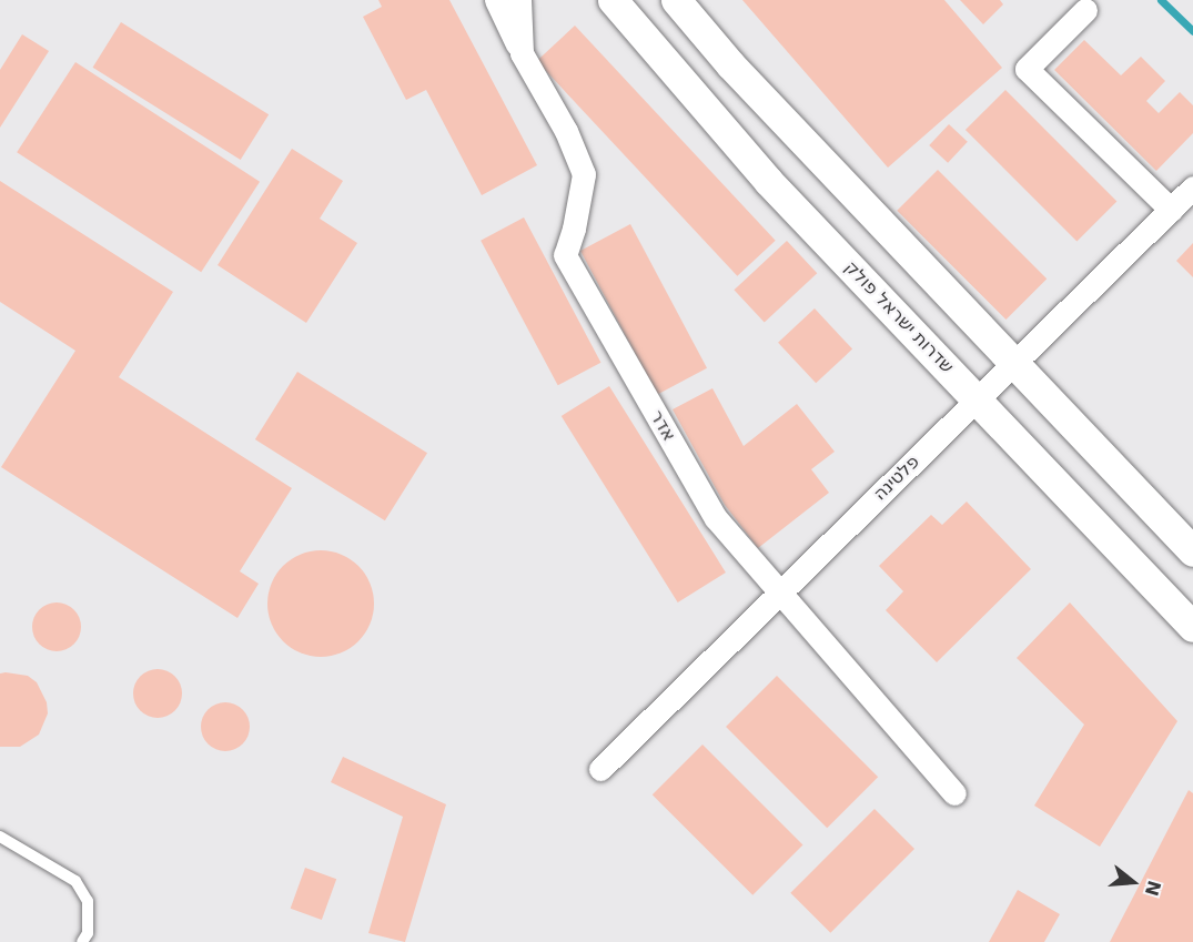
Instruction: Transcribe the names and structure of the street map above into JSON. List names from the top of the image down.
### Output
{
  "streets": {
    "street": ["שדרות ישראל פולק", "אדר", "פלטינה"]
  },
  "crossings": [
    ["שדרות ישראל פולק", "פלטינה"],
    ["אדר", "פלטינה"]
  ],
  "north": "right"
}
